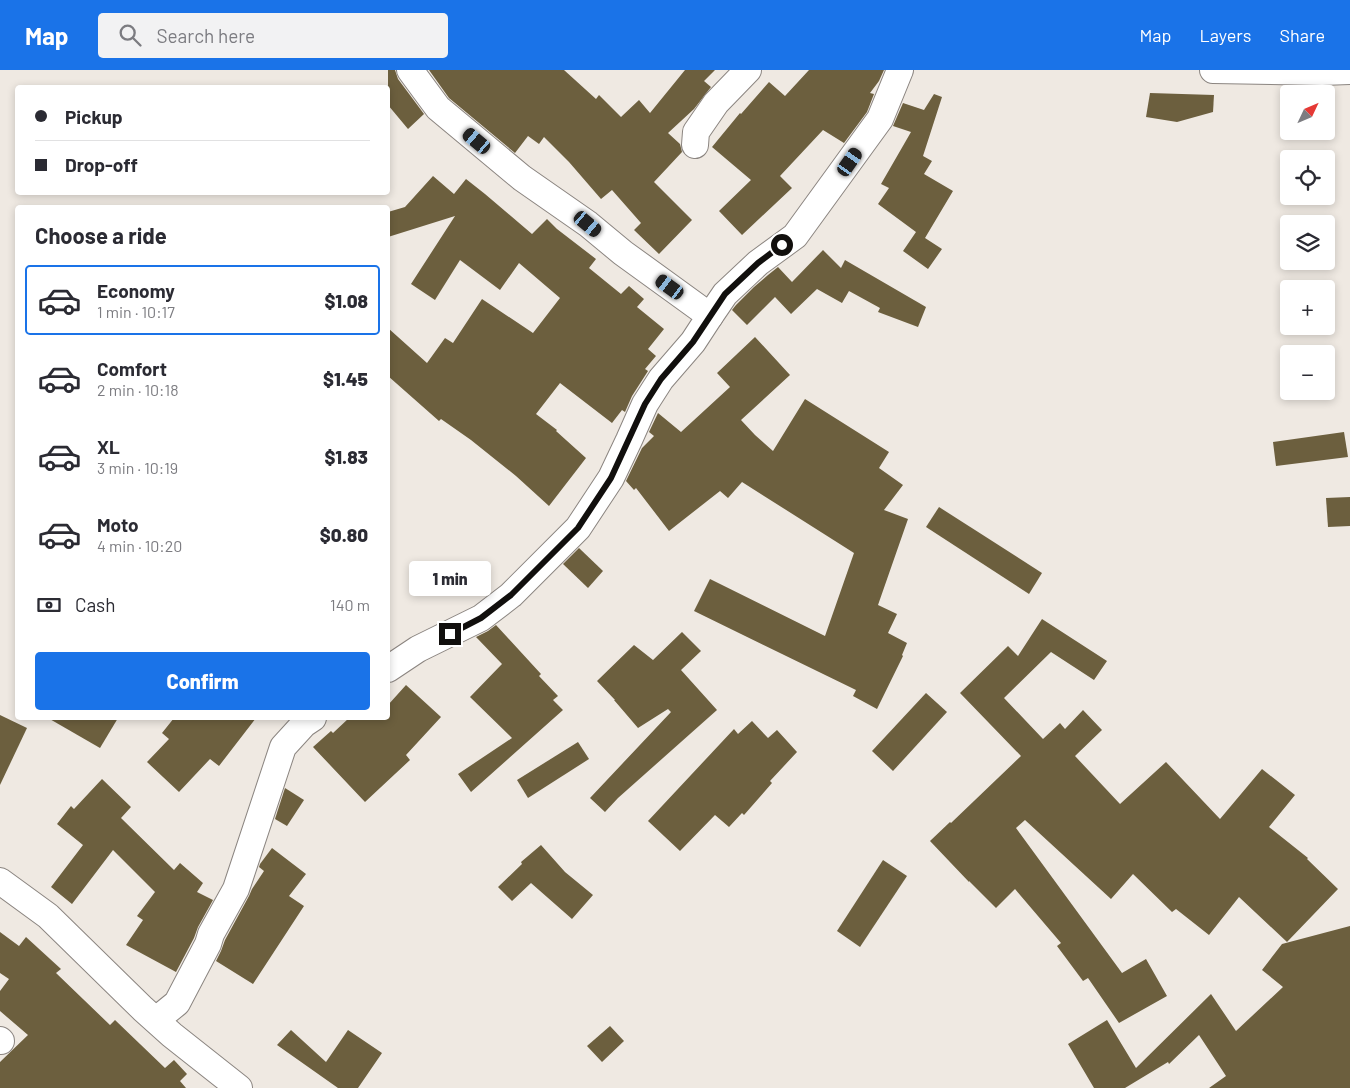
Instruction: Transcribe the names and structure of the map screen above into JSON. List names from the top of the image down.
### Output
{
  "north": "top right",
  "page": {
    "header": "Map",
    "search": "Search here",
    "nav": ["Map", "Layers", "Share"],
    "map_buttons": ["+", "−"],
    "banner": ["Pickup", "Drop-off"],
    "heading": "Choose a ride",
    "list": [
      {
        "name": "Economy",
        "note": "1 min · 10:17",
        "value": "$1.08"
      },
      {
        "name": "Comfort",
        "note": "2 min · 10:18",
        "value": "$1.45"
      },
      {
        "name": "XL",
        "note": "3 min · 10:19",
        "value": "$1.83"
      },
      {
        "name": "Moto",
        "note": "4 min · 10:20",
        "value": "$0.80"
      }
    ],
    "bubble": "1 min",
    "pay": ["Cash", "140 m"],
    "buttons": "Confirm"
  }
}
